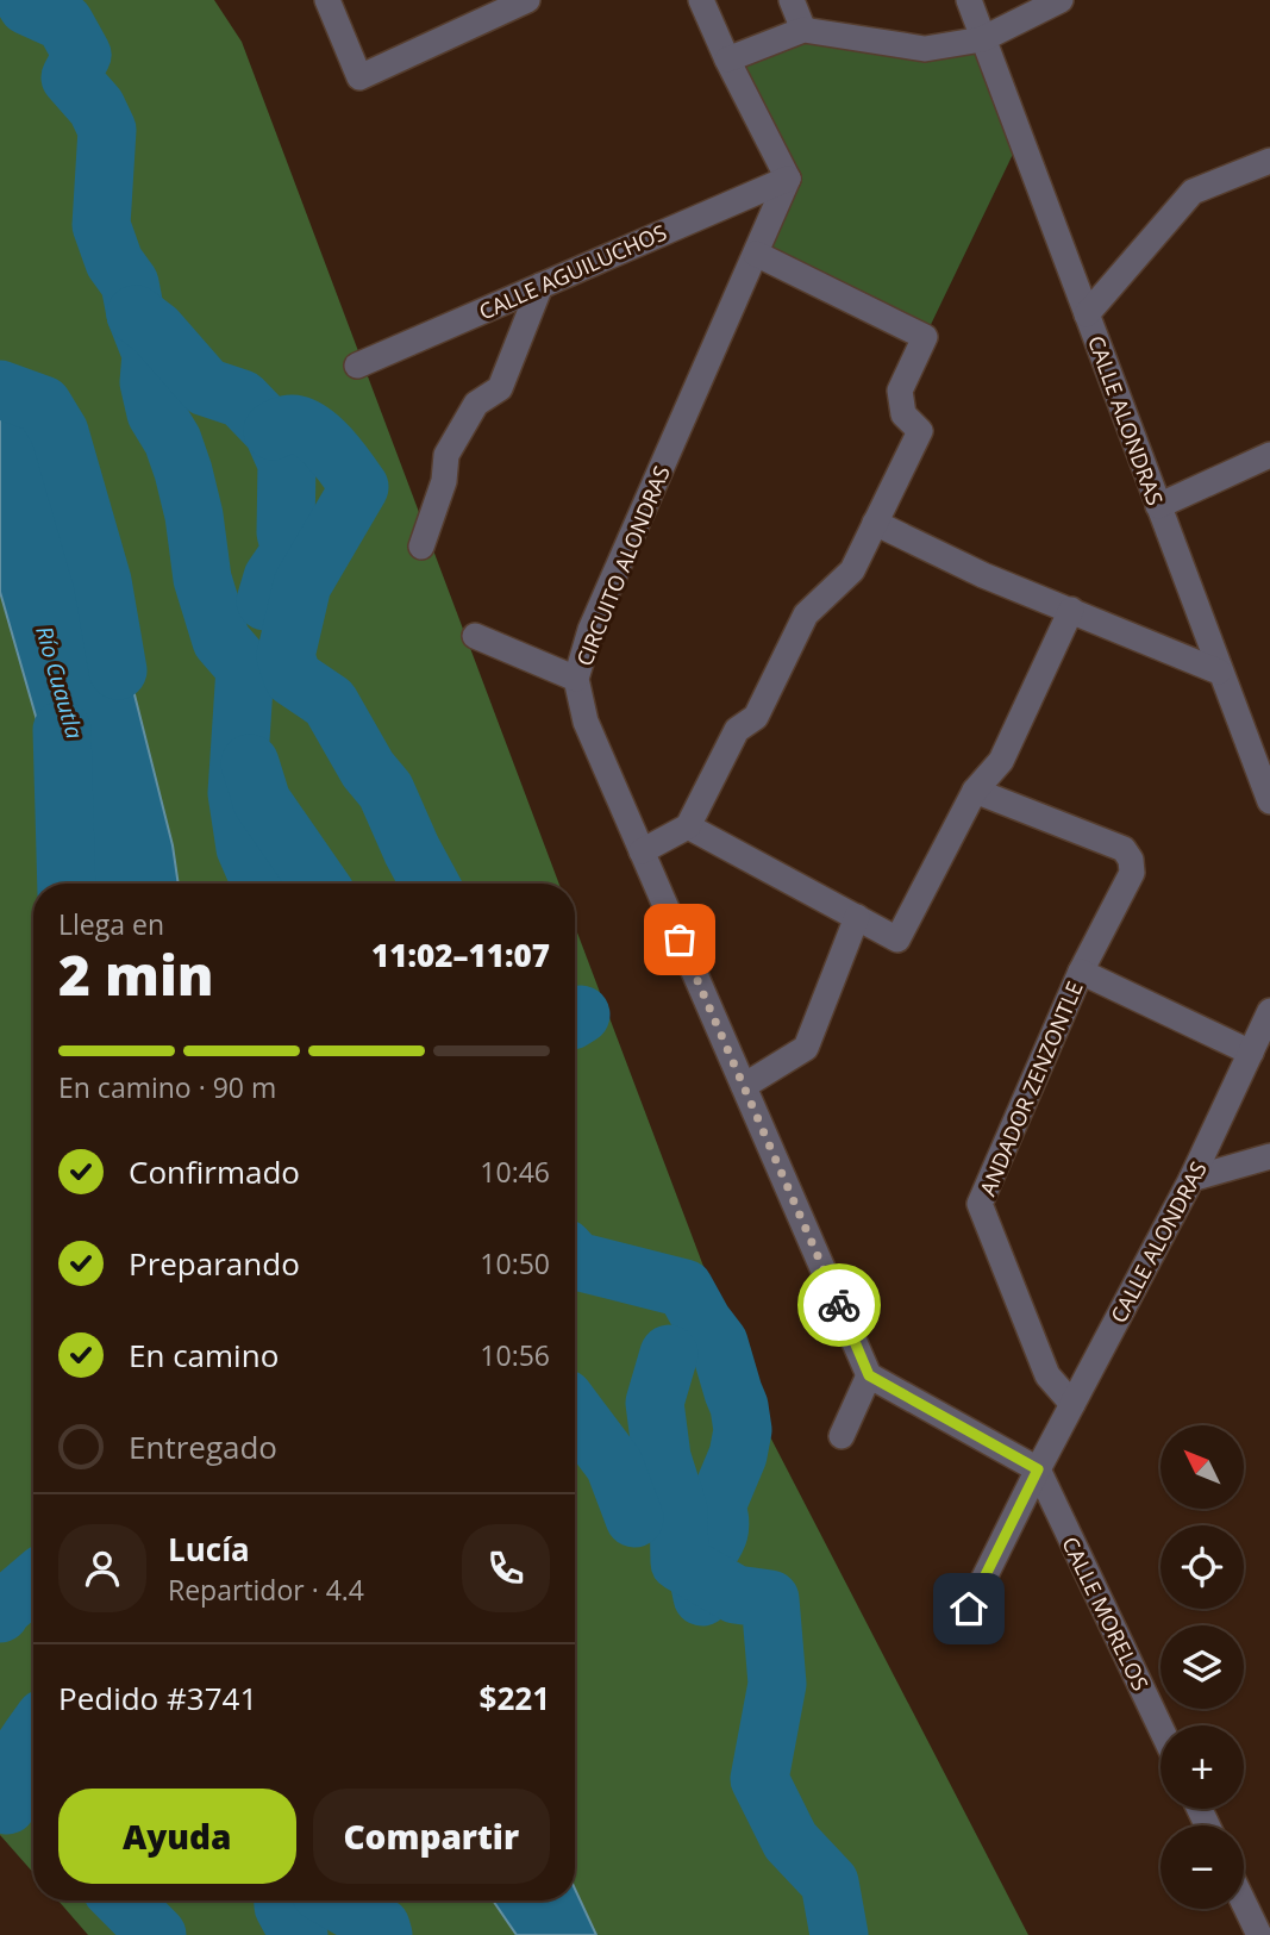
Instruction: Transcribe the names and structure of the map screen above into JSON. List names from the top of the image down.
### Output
{
  "streets": {
    "street": [
      "CALLE AGUILUCHOS",
      "CALLE ALONDRAS",
      "CIRCUITO ALONDRAS",
      "ANDADOR ZENZONTLE",
      "CALLE MORELOS"
    ]
  },
  "crossings": [
    ["CALLE AGUILUCHOS", "CIRCUITO ALONDRAS"],
    ["CALLE ALONDRAS", "ANDADOR ZENZONTLE"],
    ["CALLE ALONDRAS", "CALLE MORELOS"]
  ],
  "water": ["Río Cuautla"],
  "north": "top left",
  "page": {
    "heading": ["2 min", "Llega en", "11:02–11:07"],
    "panel": [
      "Lucía",
      "Repartidor · 4.4",
      "Pedido #3741",
      "$221"
    ],
    "bar": "En camino · 90 m",
    "list": [
      ["Confirmado", "10:46"],
      ["Preparando", "10:50"],
      ["En camino", "10:56"],
      "Entregado"
    ],
    "map_buttons": ["+", "−"],
    "buttons": ["Ayuda", "Compartir"]
  }
}
